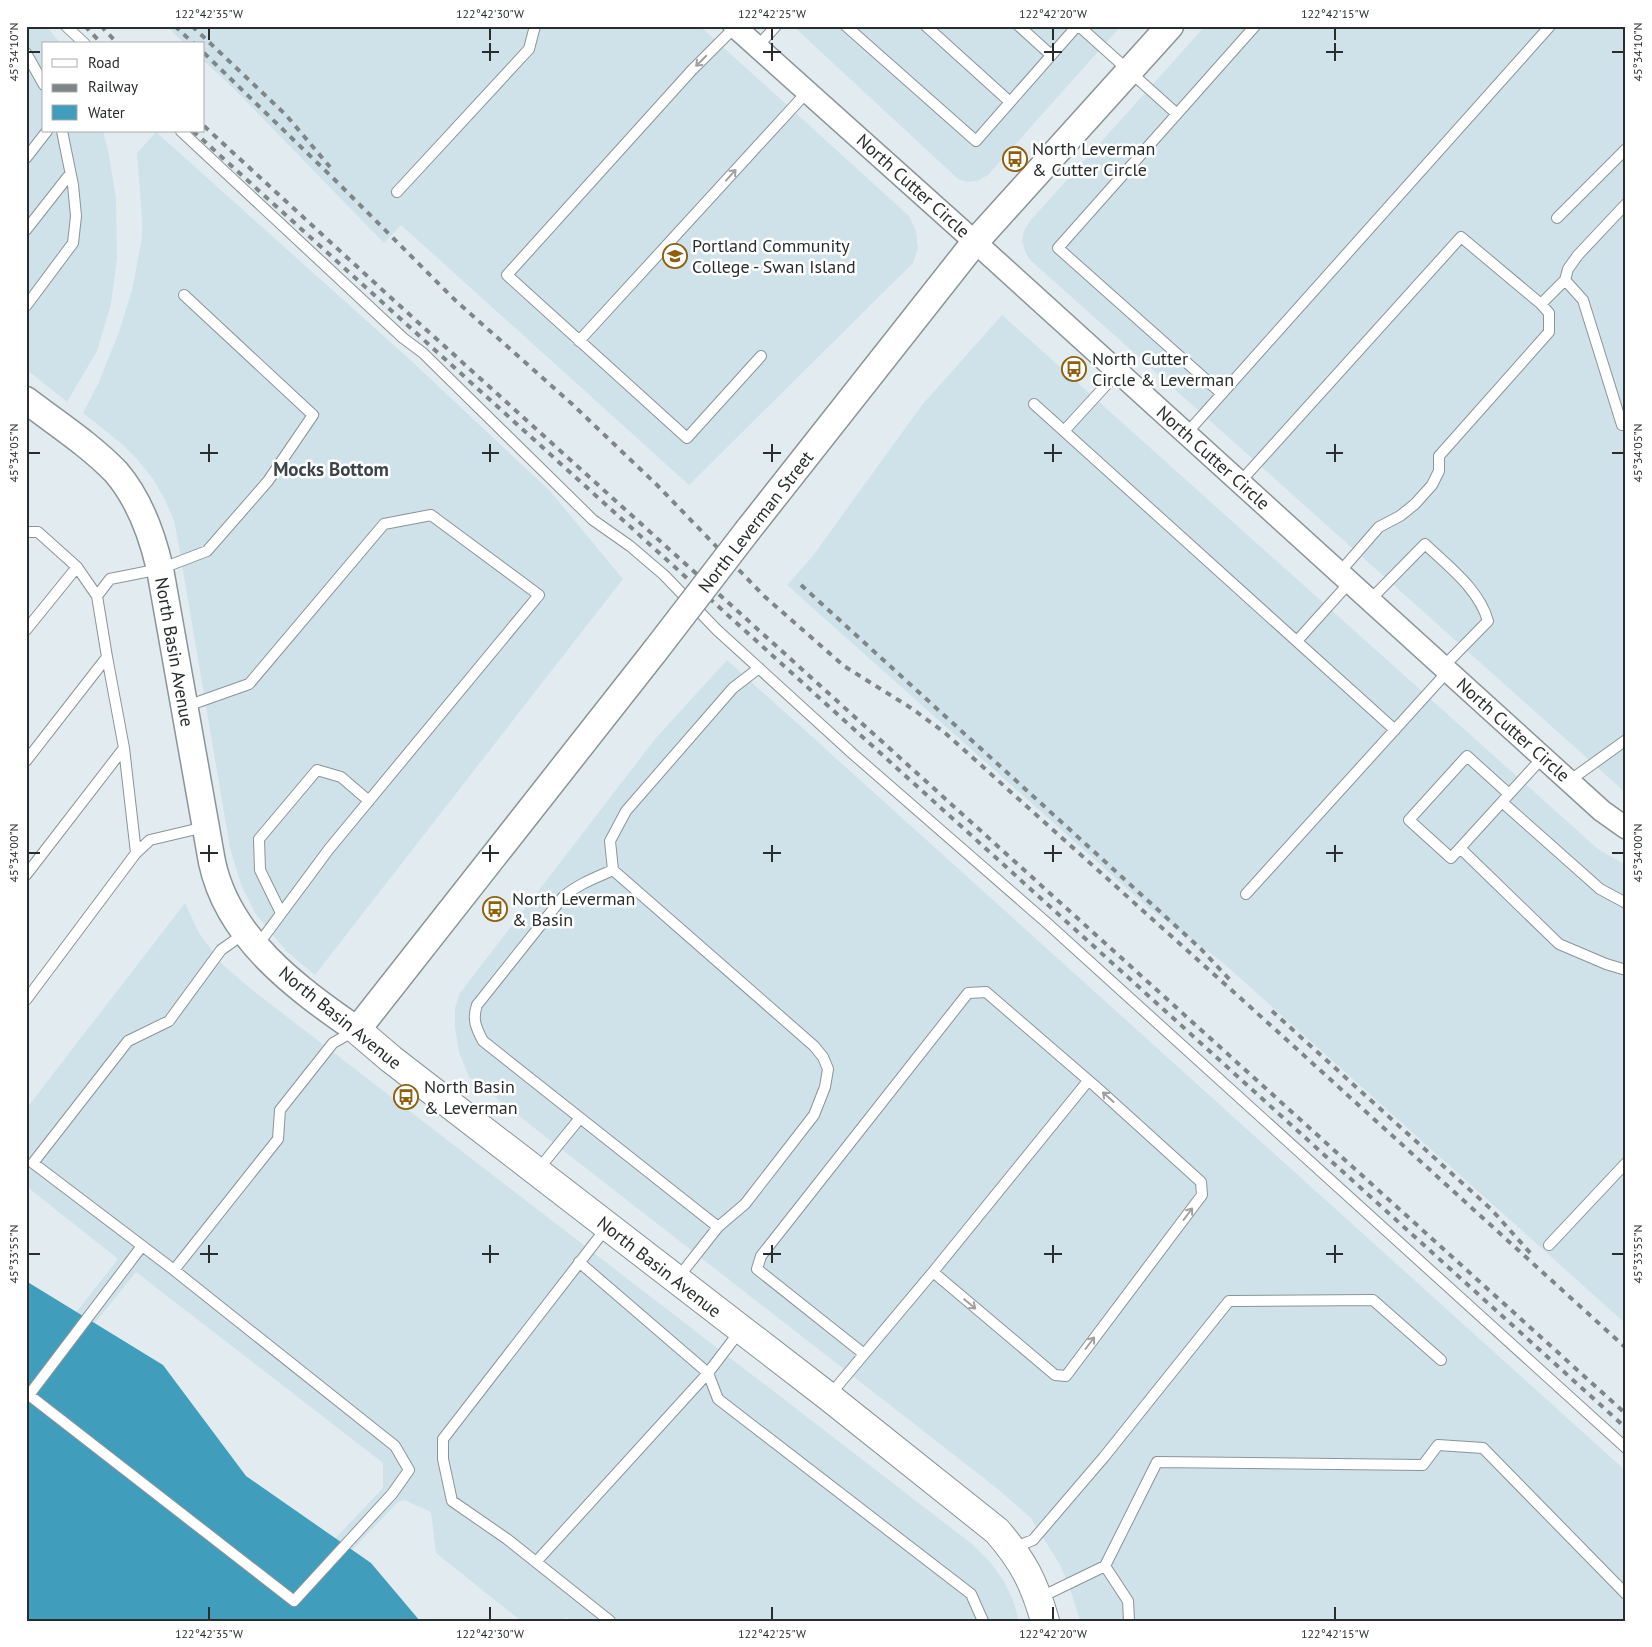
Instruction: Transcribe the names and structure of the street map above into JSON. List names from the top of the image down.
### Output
{
  "streets": {
    "main road": ["North Basin Avenue"],
    "street": ["North Cutter Circle", "North Leverman Street"]
  },
  "crossings": [
    ["North Cutter Circle", "North Leverman Street"],
    ["North Leverman Street", "North Basin Avenue"]
  ],
  "districts": ["Mocks Bottom"],
  "places": {
    "bus stop": [
      "North Leverman & Cutter Circle",
      "North Cutter Circle & Leverman",
      "North Leverman & Basin",
      "North Basin & Leverman"
    ],
    "school or university": ["Portland Community College - Swan Island"]
  },
  "legend": ["Road", "Railway", "Water"],
  "coordinates": [
    "122°42'35\"W",
    "122°42'30\"W",
    "122°42'25\"W",
    "122°42'20\"W",
    "122°42'15\"W",
    "45°34'10\"N",
    "45°34'05\"N",
    "45°34'00\"N",
    "45°33'55\"N"
  ]
}
